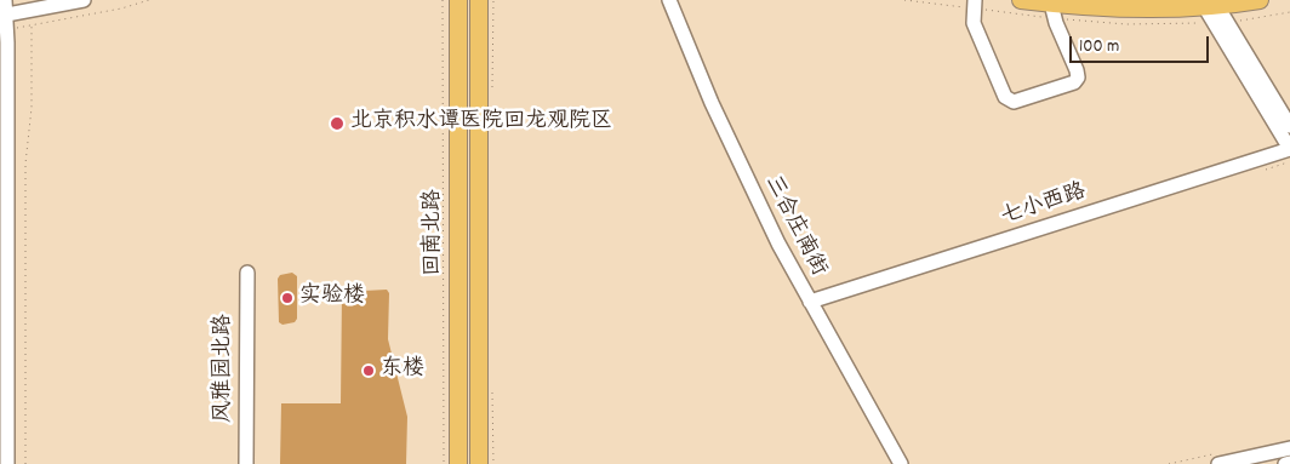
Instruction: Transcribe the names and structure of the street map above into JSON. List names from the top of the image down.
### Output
{
  "streets": {
    "main road": ["回南北路"],
    "street": ["七小西路", "三合庄南街", "风雅园北路"]
  },
  "crossings": [
    ["七小西路", "三合庄南街"]
  ],
  "places": ["北京积水谭医院回龙观院区", "实验楼", "东楼"],
  "scale_bar": "100 m"
}
